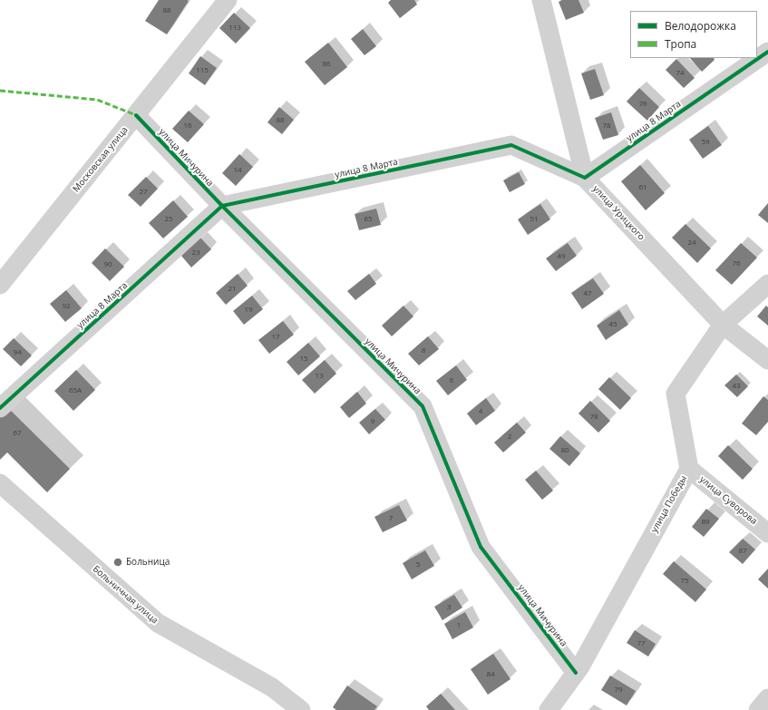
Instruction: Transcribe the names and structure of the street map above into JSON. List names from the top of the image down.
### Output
{
  "streets": {
    "street": [
      "улица 8 Марта",
      "улица Мичурина",
      "Московская улица",
      "улица Урицкого",
      "улица Суворова",
      "улица Победы",
      "Больничная улица"
    ]
  },
  "crossings": [
    ["улица 8 Марта", "улица Мичурина"],
    ["улица 8 Марта", "улица Урицкого"],
    ["улица Мичурина", "Московская улица"],
    ["улица Мичурина", "улица Победы"],
    ["улица Урицкого", "улица Победы"],
    ["улица Суворова", "улица Победы"]
  ],
  "places": ["Больница"],
  "house_numbers": [
    "88",
    "113",
    "86",
    "115",
    "74",
    "76",
    "88",
    "16",
    "78",
    "59",
    "14",
    "61",
    "27",
    "25",
    "65",
    "51",
    "24",
    "23",
    "49",
    "76",
    "90",
    "21",
    "47",
    "92",
    "19",
    "45",
    "17",
    "8",
    "94",
    "15",
    "13",
    "6",
    "43",
    "65А",
    "4",
    "78",
    "9",
    "67",
    "2",
    "80",
    "7",
    "89",
    "87",
    "5",
    "75",
    "3",
    "1",
    "77",
    "84",
    "79"
  ],
  "legend": ["Велодорожка", "Тропа"]
}
